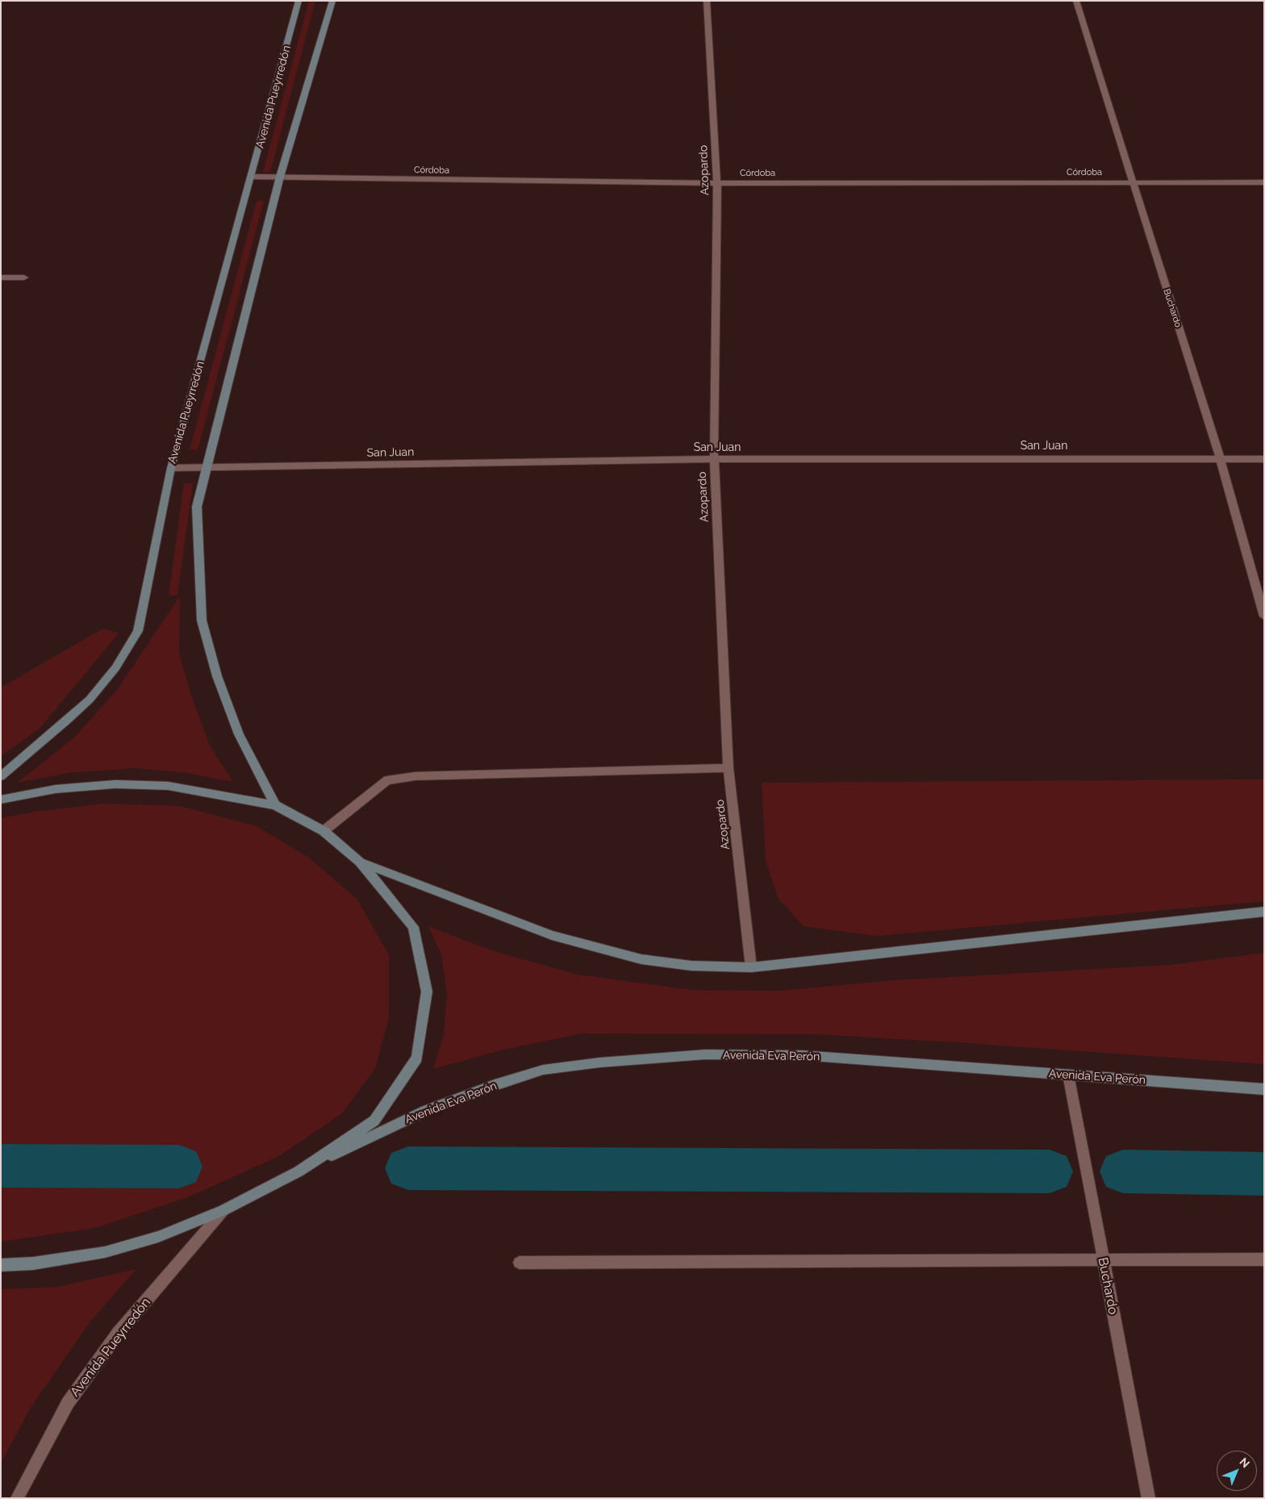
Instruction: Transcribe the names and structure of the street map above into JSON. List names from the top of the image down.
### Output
{
  "streets": {
    "main road": ["Avenida Pueyrredón", "Avenida Eva Perón"],
    "street": [
      "Córdoba",
      "Azopardo",
      "Buchardo",
      "San Juan"
    ]
  },
  "crossings": [
    ["Avenida Pueyrredón", "Córdoba"],
    ["Avenida Pueyrredón", "San Juan"],
    ["Córdoba", "Azopardo"],
    ["Córdoba", "Buchardo"],
    ["Azopardo", "San Juan"],
    ["Buchardo", "San Juan"],
    ["Buchardo", "Avenida Eva Perón"]
  ],
  "north": "top right"
}
